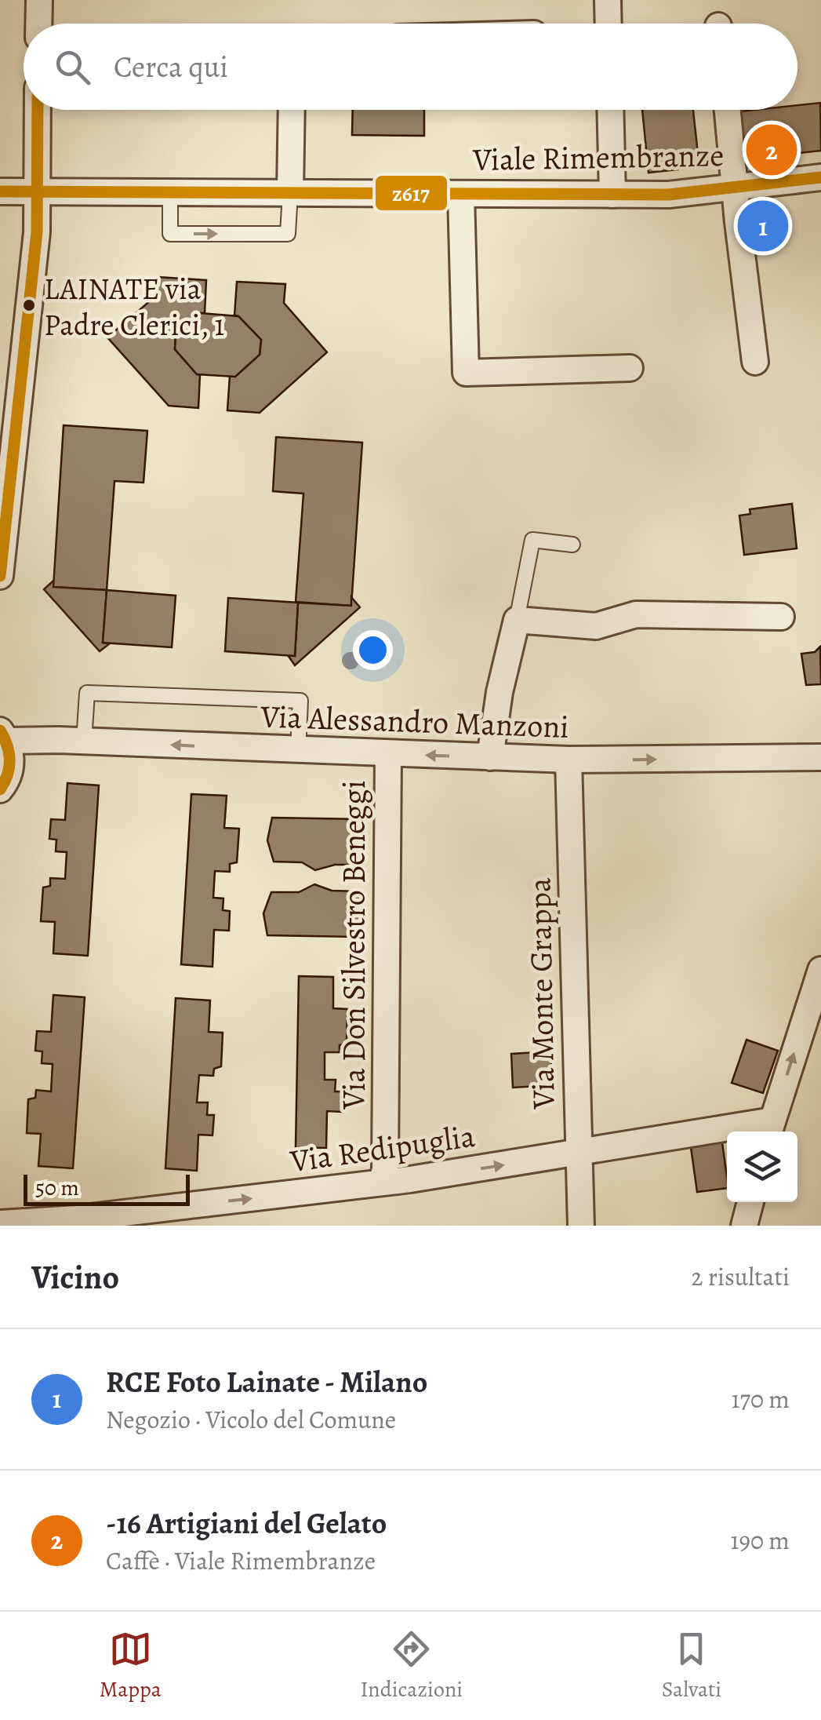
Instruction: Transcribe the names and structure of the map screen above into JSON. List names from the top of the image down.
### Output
{
  "streets": {
    "street": [
      "Viale Rimembranze",
      "Via Alessandro Manzoni",
      "Via Don Silvestro Beneggi",
      "Via Monte Grappa",
      "Via Redipuglia"
    ]
  },
  "crossings": [
    ["Via Alessandro Manzoni", "Via Don Silvestro Beneggi"],
    ["Via Alessandro Manzoni", "Via Monte Grappa"],
    ["Via Don Silvestro Beneggi", "Via Redipuglia"],
    ["Via Monte Grappa", "Via Redipuglia"]
  ],
  "one_way": ["Via Redipuglia"],
  "places": ["LAINATE via Padre Clerici, 1"],
  "lines": ["transit line z617"],
  "scale_bar": "50 m",
  "page": {
    "search": "Cerca qui",
    "pins": ["2", "1"],
    "scale": "50 m",
    "heading": ["Vicino", "2 risultati"],
    "list": [
      {
        "mark": "1",
        "name": "RCE Foto Lainate - Milano",
        "note": "Negozio · Vicolo del Comune",
        "value": "170 m"
      },
      {
        "mark": "2",
        "name": "-16 Artigiani del Gelato",
        "note": "Caffè · Viale Rimembranze",
        "value": "190 m"
      }
    ],
    "nav": ["Mappa", "Indicazioni", "Salvati"]
  }
}
